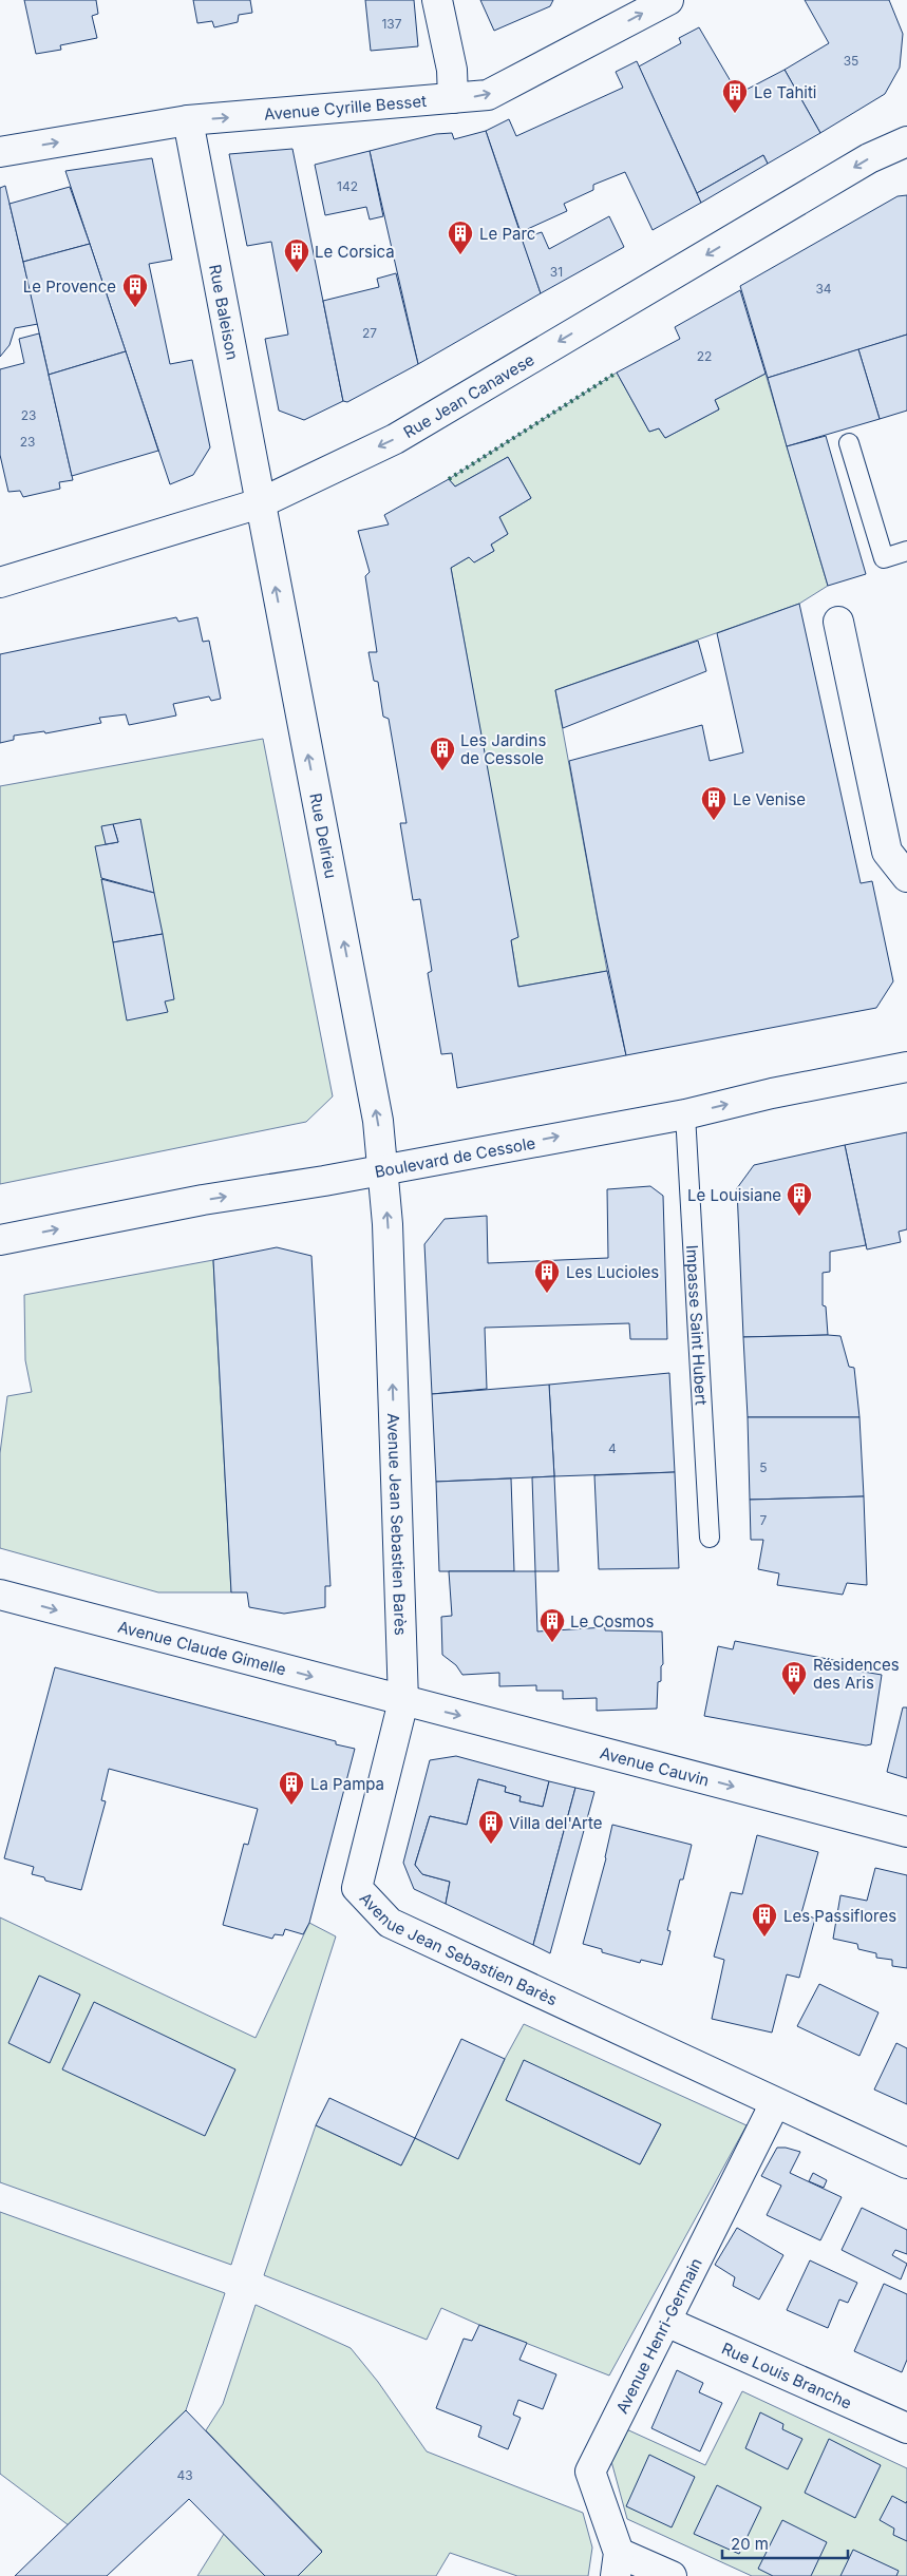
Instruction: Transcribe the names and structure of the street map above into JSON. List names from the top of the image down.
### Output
{
  "streets": {
    "street": [
      "Avenue Cyrille Besset",
      "Rue Baleison",
      "Rue Jean Canavese",
      "Rue Delrieu",
      "Boulevard de Cessole",
      "Avenue Jean Sebastien Barès",
      "Avenue Claude Gimelle",
      "Avenue Cauvin",
      "Avenue Henri-Germain",
      "Rue Louis Branche"
    ],
    "lane": ["Impasse Saint Hubert"]
  },
  "crossings": [
    ["Avenue Cyrille Besset", "Rue Baleison"],
    ["Rue Baleison", "Rue Jean Canavese"],
    ["Rue Baleison", "Rue Delrieu"],
    ["Rue Jean Canavese", "Rue Delrieu"],
    ["Rue Delrieu", "Boulevard de Cessole"],
    ["Rue Delrieu", "Avenue Jean Sebastien Barès"],
    ["Boulevard de Cessole", "Impasse Saint Hubert"],
    ["Boulevard de Cessole", "Avenue Jean Sebastien Barès"],
    ["Avenue Jean Sebastien Barès", "Avenue Claude Gimelle"],
    ["Avenue Jean Sebastien Barès", "Avenue Cauvin"],
    ["Avenue Jean Sebastien Barès", "Avenue Henri-Germain"],
    ["Avenue Claude Gimelle", "Avenue Cauvin"],
    ["Avenue Henri-Germain", "Rue Louis Branche"]
  ],
  "one_way": [
    "Avenue Cyrille Besset",
    "Rue Jean Canavese",
    "Rue Delrieu",
    "Boulevard de Cessole",
    "Avenue Jean Sebastien Barès",
    "Avenue Claude Gimelle",
    "Avenue Cauvin"
  ],
  "places": {
    "building": [
      "Le Tahiti",
      "Le Parc",
      "Le Corsica",
      "Le Provence",
      "Les Jardins de Cessole",
      "Le Venise",
      "Le Louisiane",
      "Les Lucioles",
      "Le Cosmos",
      "Résidences des Aris",
      "La Pampa",
      "Villa del'Arte",
      "Les Passiflores"
    ]
  },
  "house_numbers": [
    "137",
    "35",
    "142",
    "31",
    "34",
    "27",
    "22",
    "23",
    "23",
    "4",
    "5",
    "7",
    "43"
  ],
  "scale_bar": "20 m"
}
